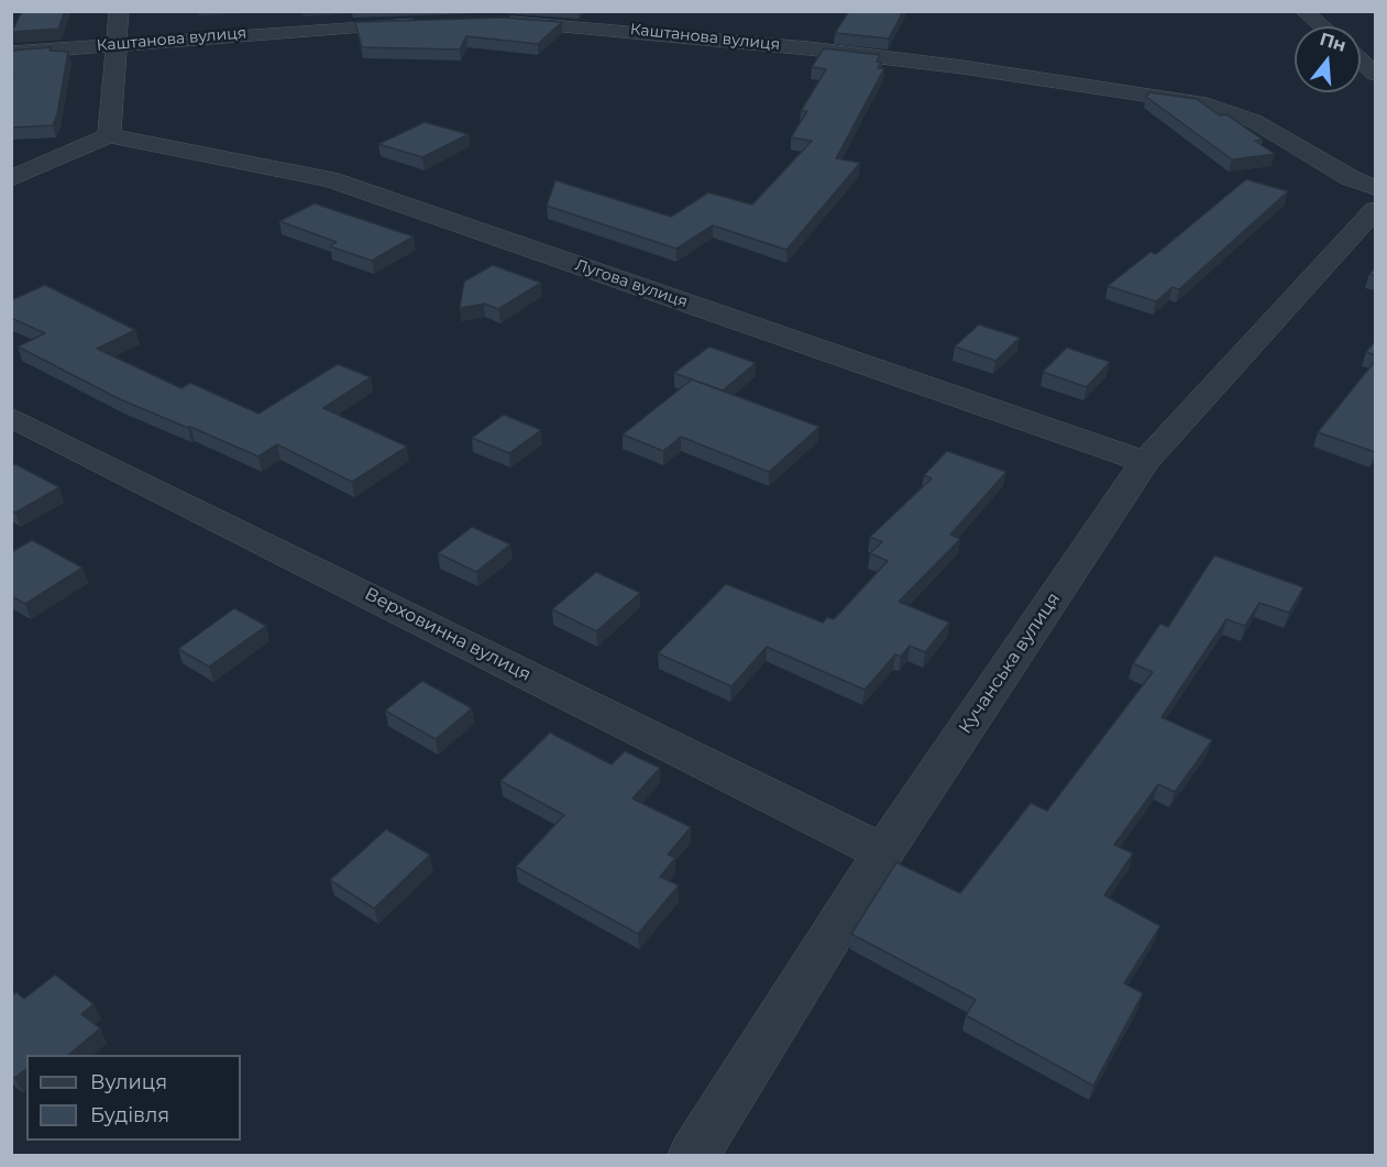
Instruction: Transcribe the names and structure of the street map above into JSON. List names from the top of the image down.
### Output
{
  "streets": {
    "street": [
      "Каштанова вулиця",
      "Лугова вулиця",
      "Верховинна вулиця",
      "Кучанська вулиця"
    ]
  },
  "crossings": [
    ["Лугова вулиця", "Кучанська вулиця"],
    ["Верховинна вулиця", "Кучанська вулиця"]
  ],
  "legend": ["Вулиця", "Будівля"],
  "north": "top"
}
